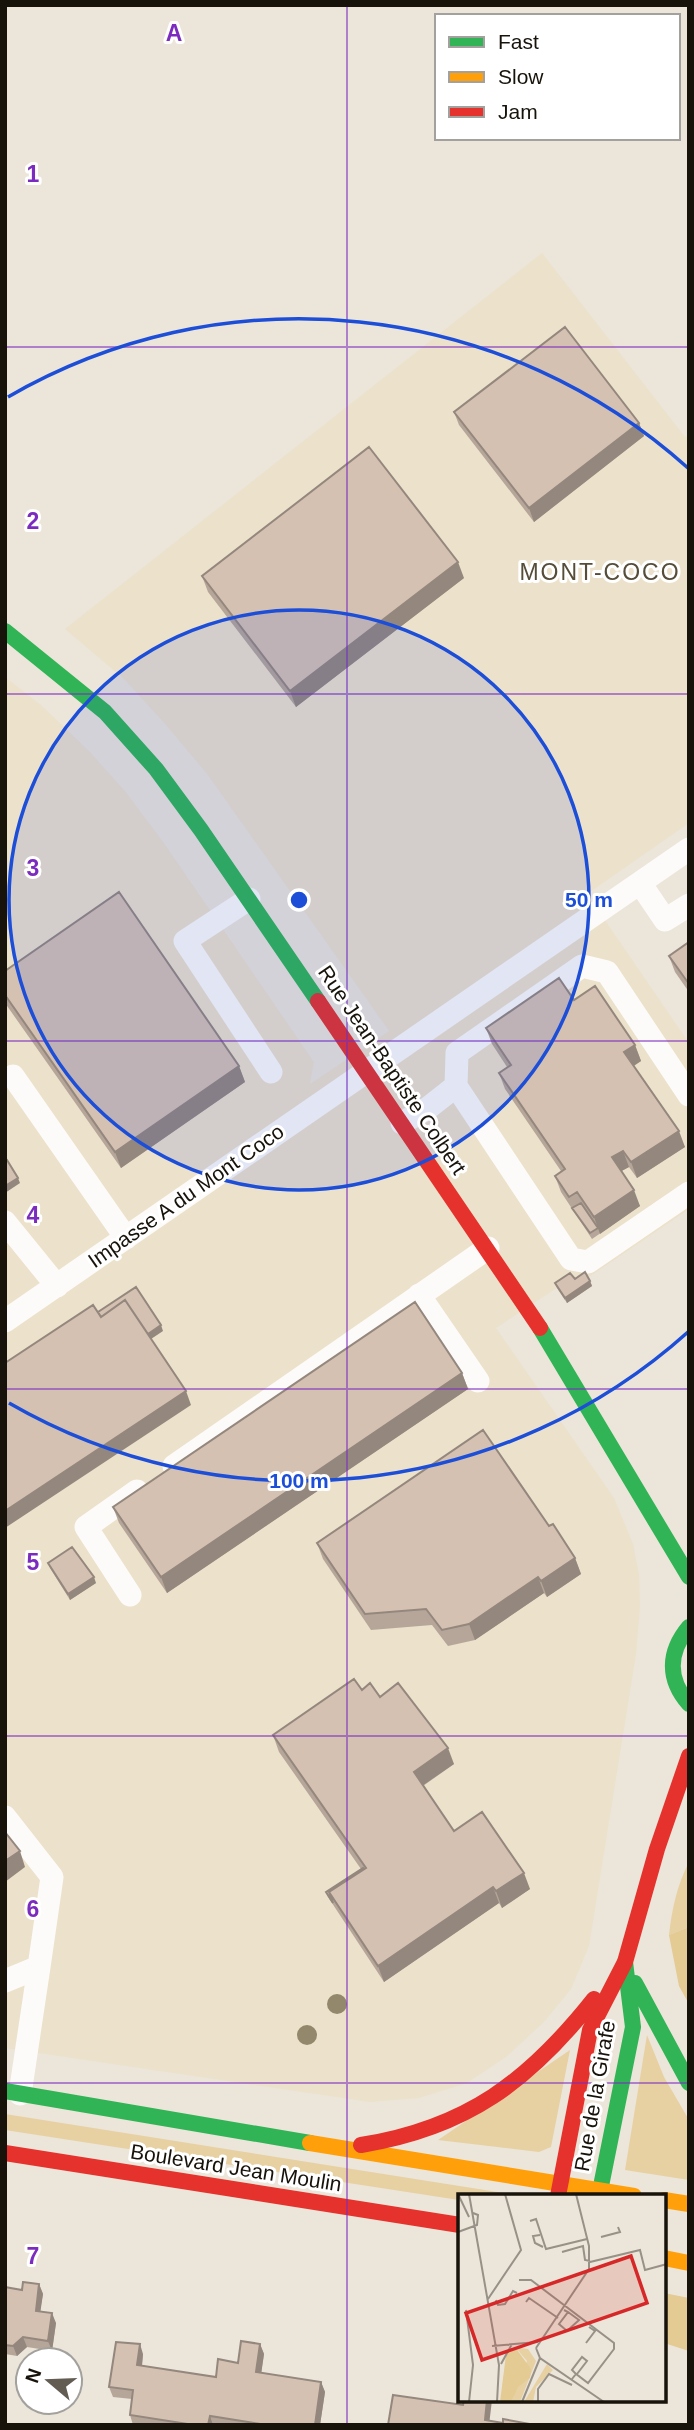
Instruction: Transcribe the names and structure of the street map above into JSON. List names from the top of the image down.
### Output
{
  "streets": {
    "street": ["Rue Jean-Baptiste Colbert", "Rue de la Girafe", "Boulevard Jean Moulin"],
    "lane": ["Impasse A du Mont Coco"]
  },
  "crossings": [
    ["Rue Jean-Baptiste Colbert", "Impasse A du Mont Coco"]
  ],
  "districts": ["MONT-COCO"],
  "legend": ["Fast", "Slow", "Jam"],
  "north": "left",
  "grid": {
    "columns": ["A"],
    "rows": [
      "1",
      "2",
      "3",
      "4",
      "5",
      "6",
      "7"
    ]
  },
  "rings": ["50 m", "100 m"]
}
